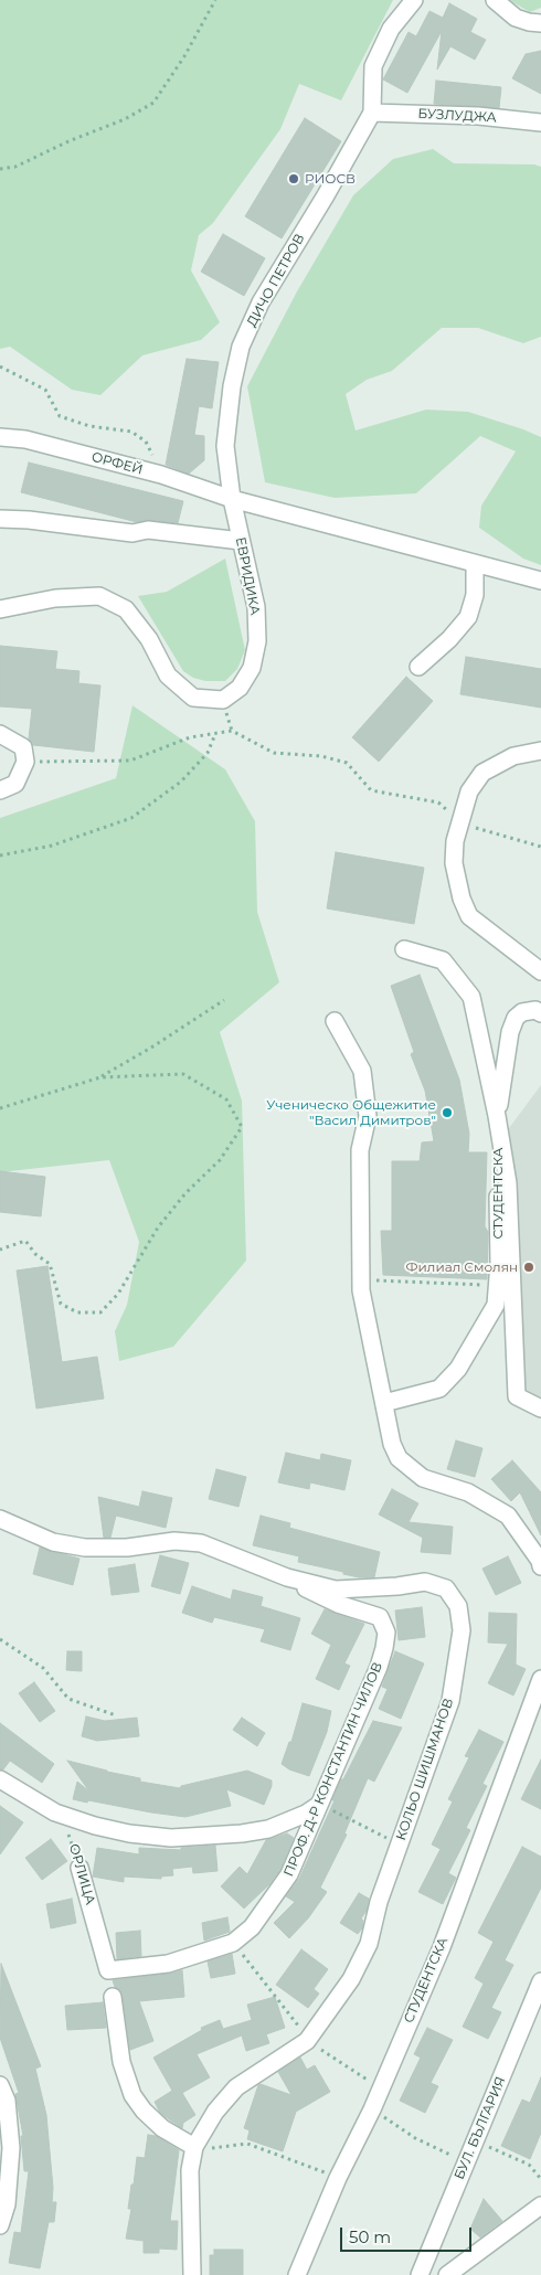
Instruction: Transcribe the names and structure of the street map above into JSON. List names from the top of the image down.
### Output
{
  "streets": {
    "street": [
      "БУЗЛУДЖА",
      "ДИЧО ПЕТРОВ",
      "ОРФЕЙ",
      "ЕВРИДИКА",
      "СТУДЕНТСКА",
      "ПРОФ. Д-Р КОНСТАНТИН ЧИЛОВ",
      "КОЛЬО ШИШМАНОВ",
      "ОРЛИЦА",
      "БУЛ. БЪЛГАРИЯ"
    ]
  },
  "crossings": [
    ["БУЗЛУДЖА", "ДИЧО ПЕТРОВ"],
    ["ДИЧО ПЕТРОВ", "ОРФЕЙ"],
    ["ДИЧО ПЕТРОВ", "ЕВРИДИКА"],
    ["ОРФЕЙ", "ЕВРИДИКА"],
    ["ПРОФ. Д-Р КОНСТАНТИН ЧИЛОВ", "КОЛЬО ШИШМАНОВ"],
    ["ПРОФ. Д-Р КОНСТАНТИН ЧИЛОВ", "ОРЛИЦА"]
  ],
  "places": ["РИОСВ", "Ученическо Общежитие \"Васил Димитров\"", "Филиал Смолян"],
  "scale_bar": "50 m"
}
